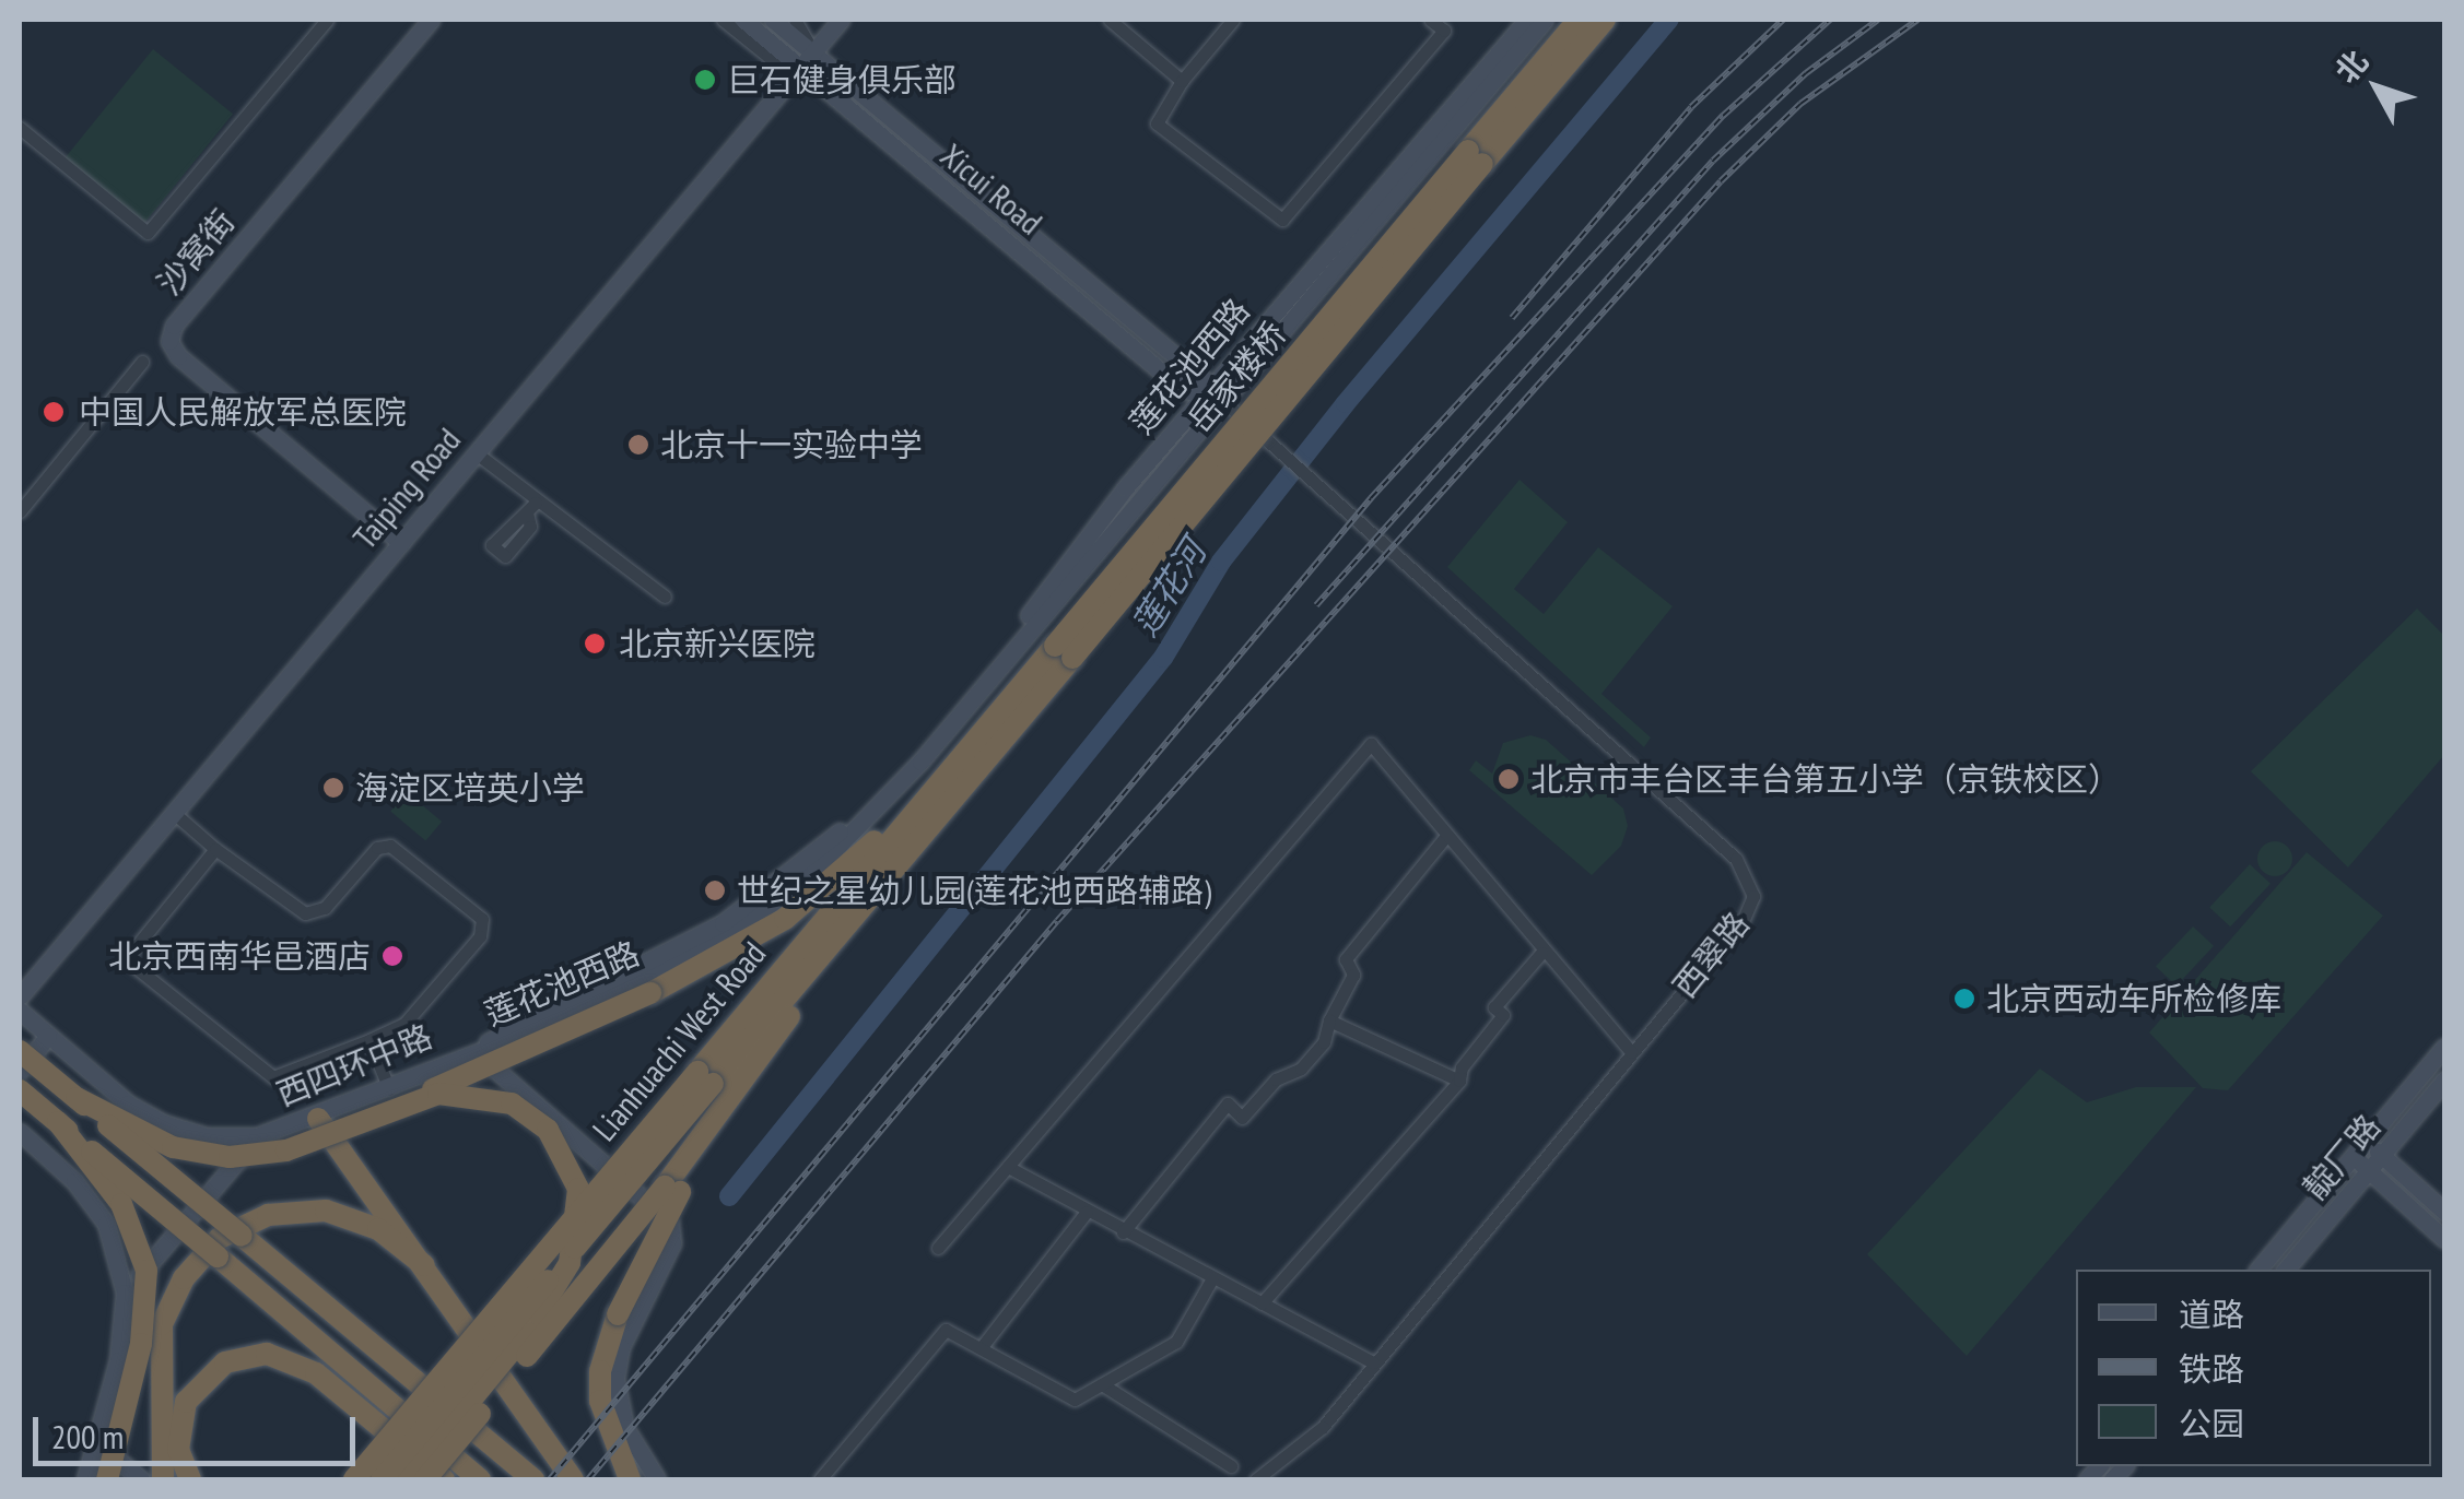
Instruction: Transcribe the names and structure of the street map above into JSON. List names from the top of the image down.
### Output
{
  "streets": {
    "highway": ["岳家楼桥", "Lianhuachi West Road"],
    "street": [
      "Xicui Road",
      "沙窝街",
      "莲花池西路",
      "Taiping Road",
      "西翠路",
      "西四环中路",
      "靛厂路"
    ]
  },
  "crossings": [
    ["Xicui Road", "莲花池西路"],
    ["Xicui Road", "Taiping Road"],
    ["沙窝街", "Taiping Road"],
    ["莲花池西路", "西翠路"],
    ["莲花池西路", "西四环中路"],
    ["岳家楼桥", "Lianhuachi West Road"]
  ],
  "water": ["莲花河"],
  "places": [
    "巨石健身俱乐部",
    "中国人民解放军总医院",
    "北京十一实验中学",
    "北京新兴医院",
    "北京市丰台区丰台第五小学（京铁校区）",
    "海淀区培英小学",
    "世纪之星幼儿园(莲花池西路辅路)",
    "北京西南华邑酒店",
    "北京西动车所检修库"
  ],
  "legend": ["道路", "铁路", "公园"],
  "scale_bar": "200 m",
  "north": "top left"
}
